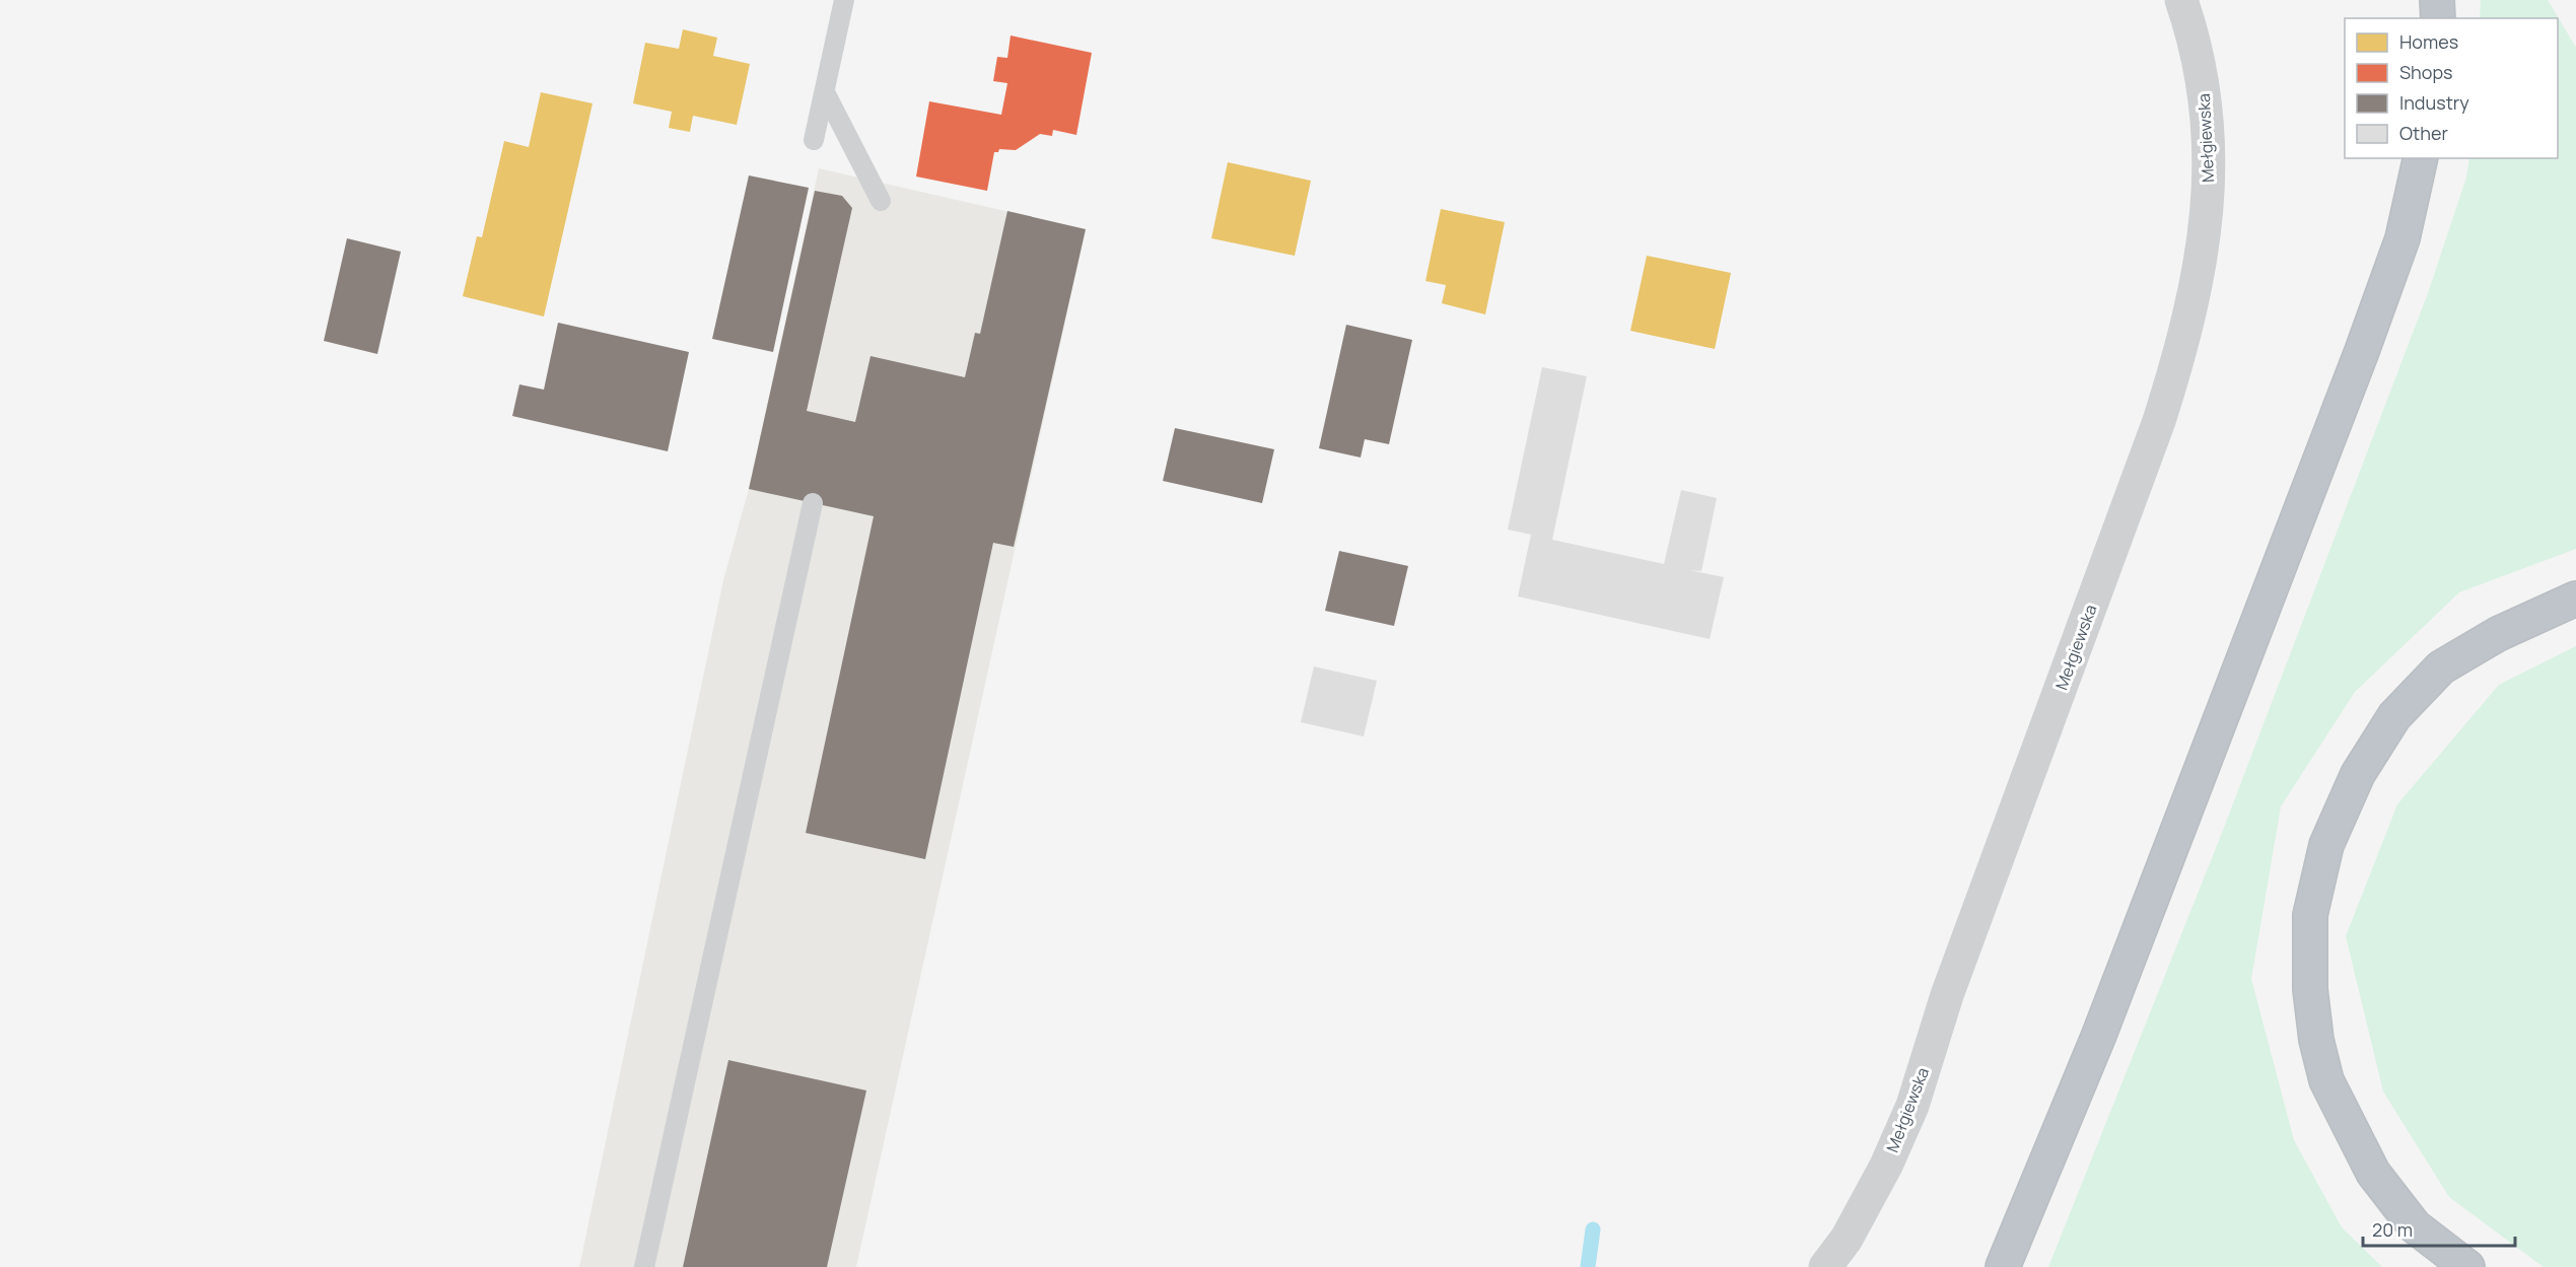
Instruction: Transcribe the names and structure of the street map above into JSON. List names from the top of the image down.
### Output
{
  "streets": {
    "street": ["Mełgiewska"]
  },
  "legend": [
    "Homes",
    "Shops",
    "Industry",
    "Other"
  ],
  "scale_bar": "20 m"
}
